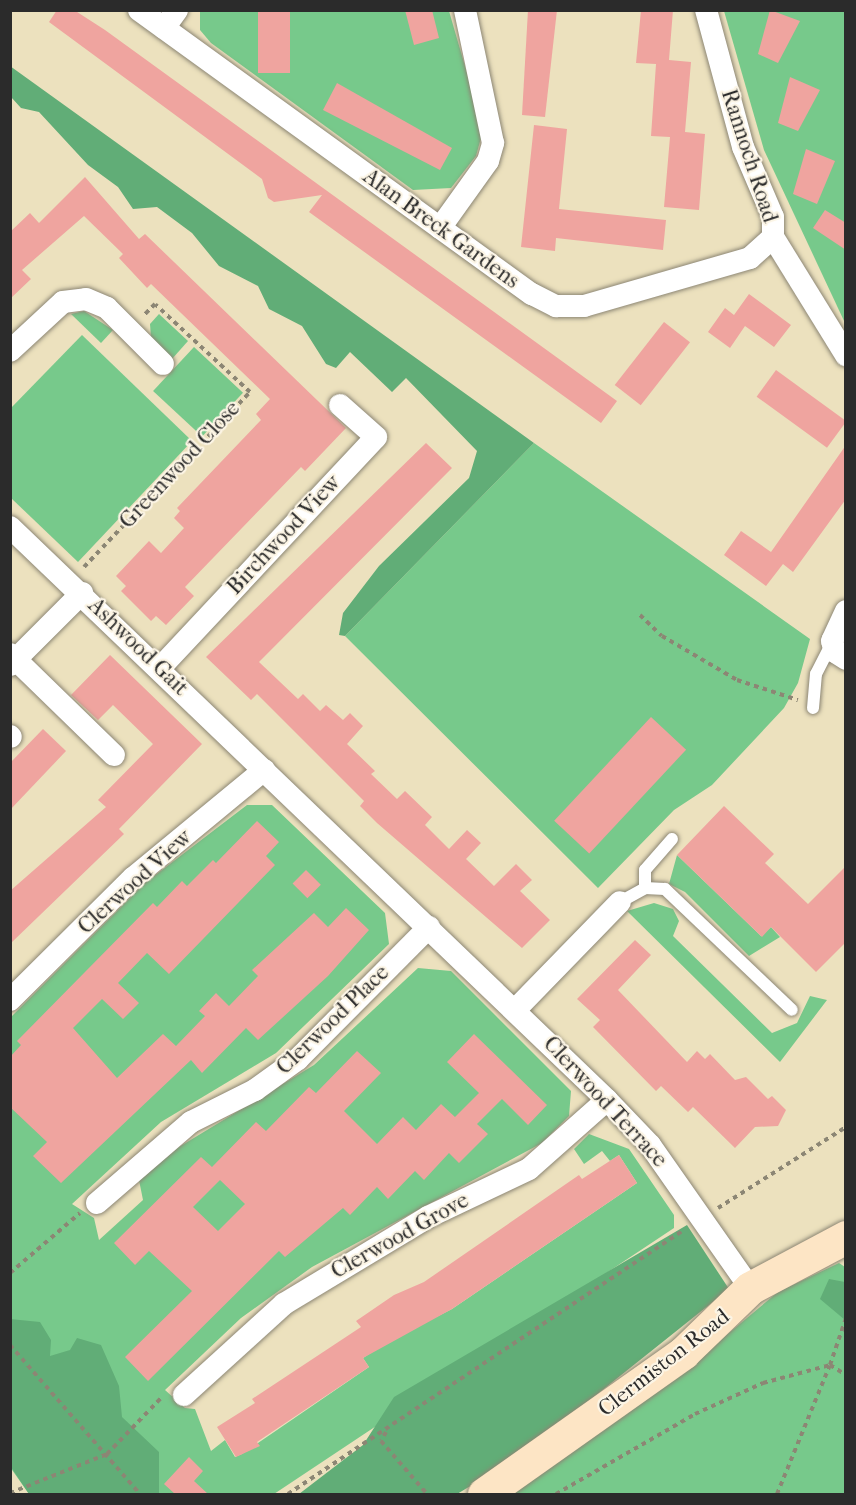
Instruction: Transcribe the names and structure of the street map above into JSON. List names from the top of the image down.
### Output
{
  "streets": {
    "street": [
      "Rannoch Road",
      "Alan Breck Gardens",
      "Birchwood View",
      "Ashwood Gait",
      "Clerwood View",
      "Clerwood Place",
      "Clerwood Terrace",
      "Clerwood Grove",
      "Clermiston Road"
    ],
    "path": ["Greenwood Close"]
  },
  "crossings": [
    ["Rannoch Road", "Alan Breck Gardens"],
    ["Greenwood Close", "Ashwood Gait"],
    ["Birchwood View", "Ashwood Gait"],
    ["Ashwood Gait", "Clerwood View"],
    ["Ashwood Gait", "Clerwood Terrace"],
    ["Clerwood View", "Clerwood Terrace"],
    ["Clerwood Place", "Clerwood Terrace"],
    ["Clerwood Terrace", "Clerwood Grove"],
    ["Clerwood Terrace", "Clermiston Road"]
  ]
}
